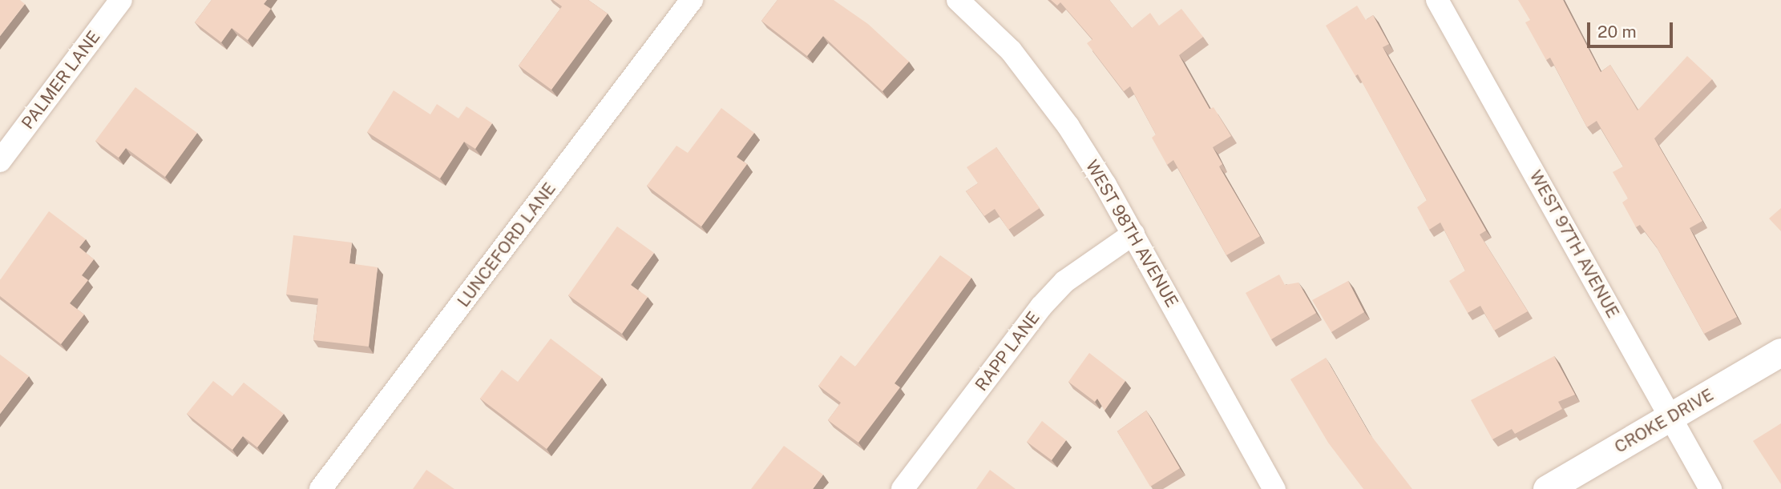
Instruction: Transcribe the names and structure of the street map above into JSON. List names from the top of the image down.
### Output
{
  "streets": {
    "street": [
      "PALMER LANE",
      "WEST 98TH AVENUE",
      "WEST 97TH AVENUE",
      "LUNCEFORD LANE",
      "RAPP LANE",
      "CROKE DRIVE"
    ]
  },
  "crossings": [
    ["WEST 98TH AVENUE", "RAPP LANE"],
    ["WEST 97TH AVENUE", "CROKE DRIVE"]
  ],
  "scale_bar": "20 m"
}
